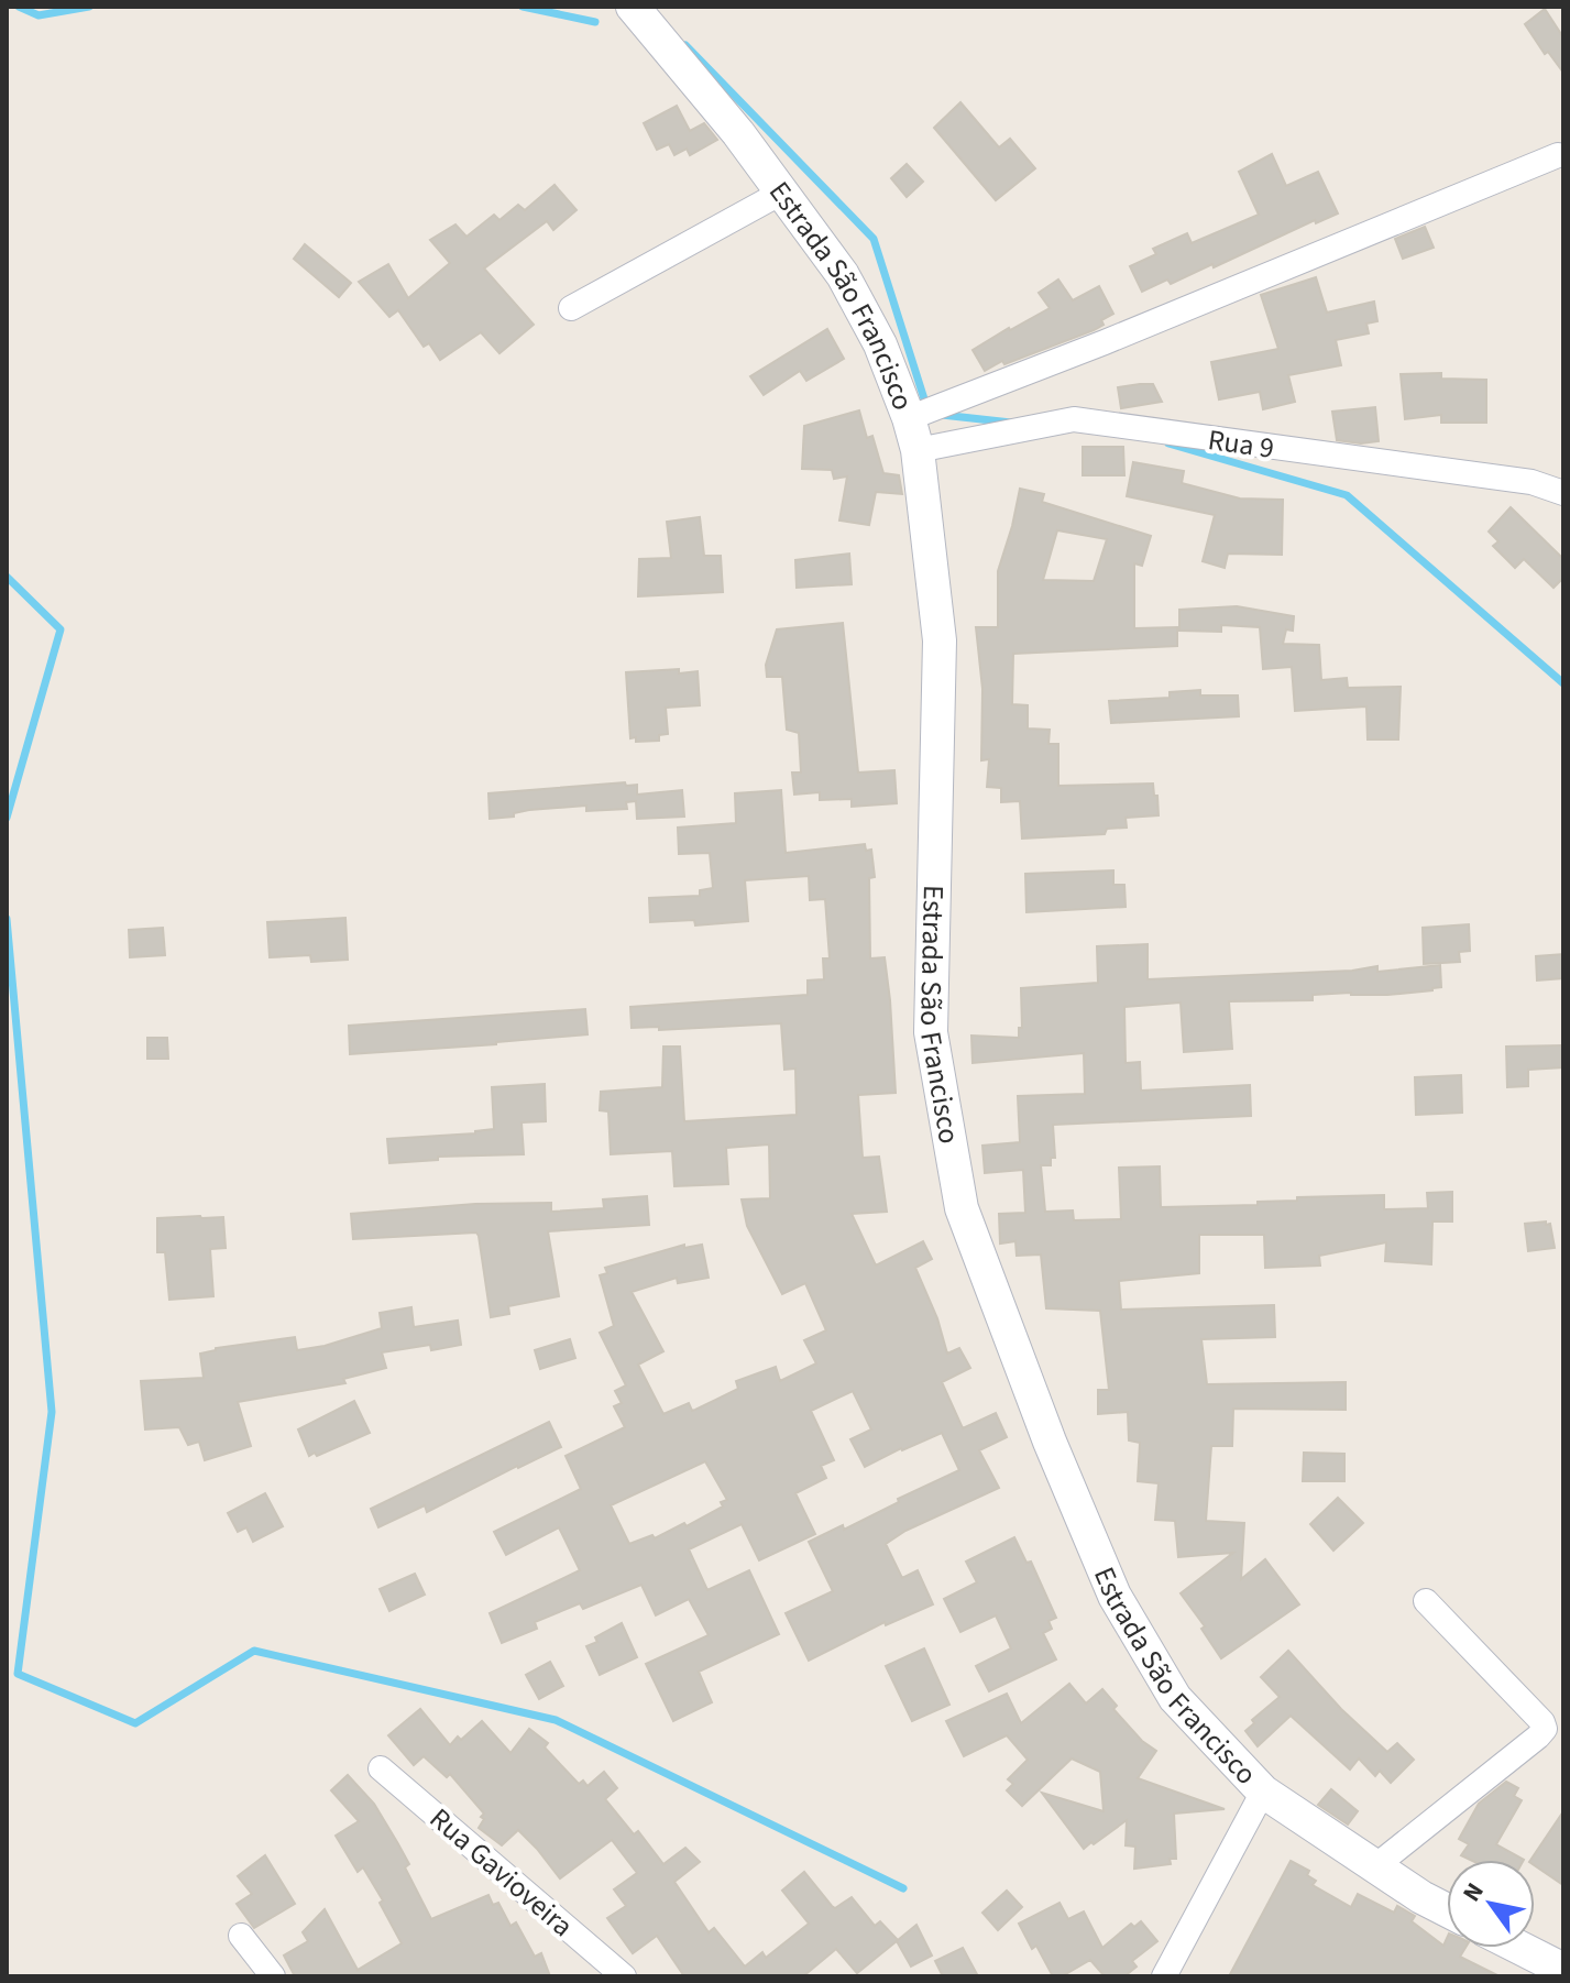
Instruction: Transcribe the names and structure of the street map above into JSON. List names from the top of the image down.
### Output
{
  "streets": {
    "main road": ["Estrada São Francisco"],
    "street": ["Rua 9", "Rua Gavioveira"]
  },
  "crossings": [
    ["Estrada São Francisco", "Rua 9"]
  ],
  "north": "top left"
}
